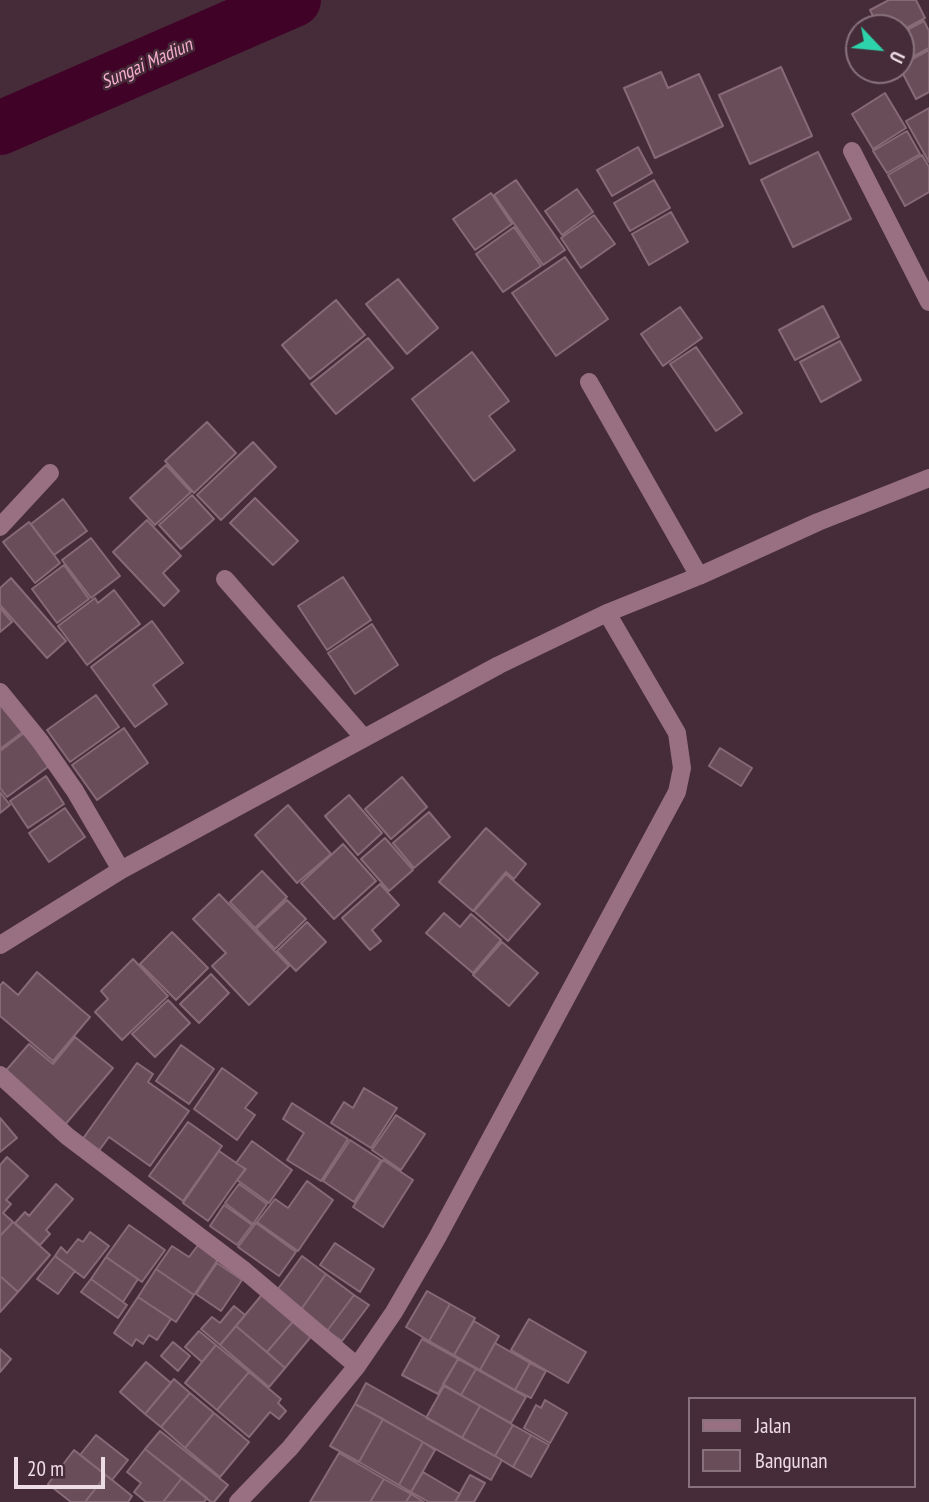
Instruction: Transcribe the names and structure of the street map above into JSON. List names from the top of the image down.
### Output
{
  "water": ["Sungai Madiun"],
  "legend": ["Jalan", "Bangunan"],
  "scale_bar": "20 m",
  "north": "bottom right"
}
